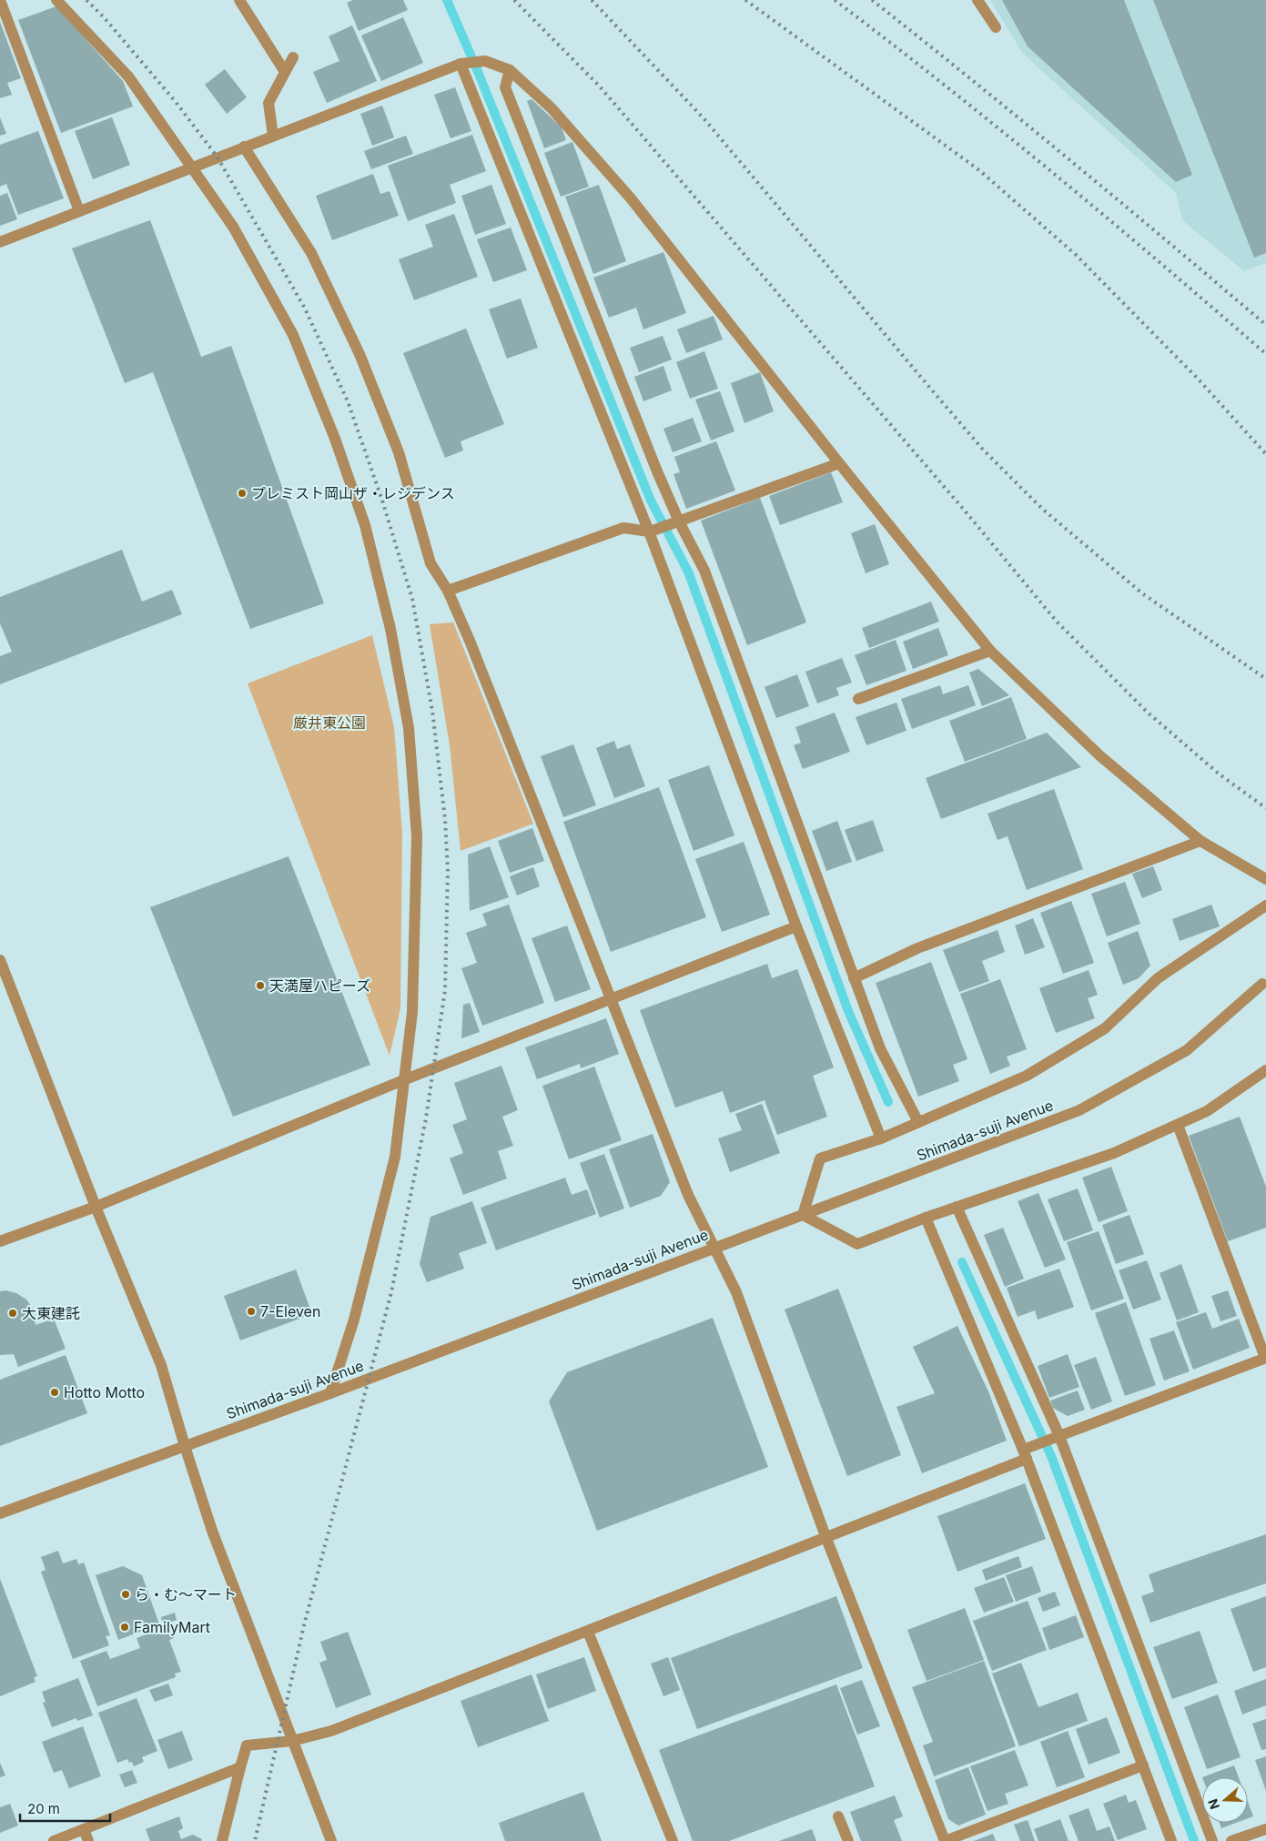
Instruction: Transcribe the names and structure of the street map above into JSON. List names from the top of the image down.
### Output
{
  "streets": {
    "street": ["Shimada-suji Avenue"]
  },
  "parks": ["厳井東公園"],
  "places": [
    "プレミスト岡山ザ・レジデンス",
    "天満屋ハピーズ",
    "7-Eleven",
    "大東建託",
    "Hotto Motto",
    "ら・む〜マート",
    "FamilyMart"
  ],
  "scale_bar": "20 m",
  "north": "left"
}
